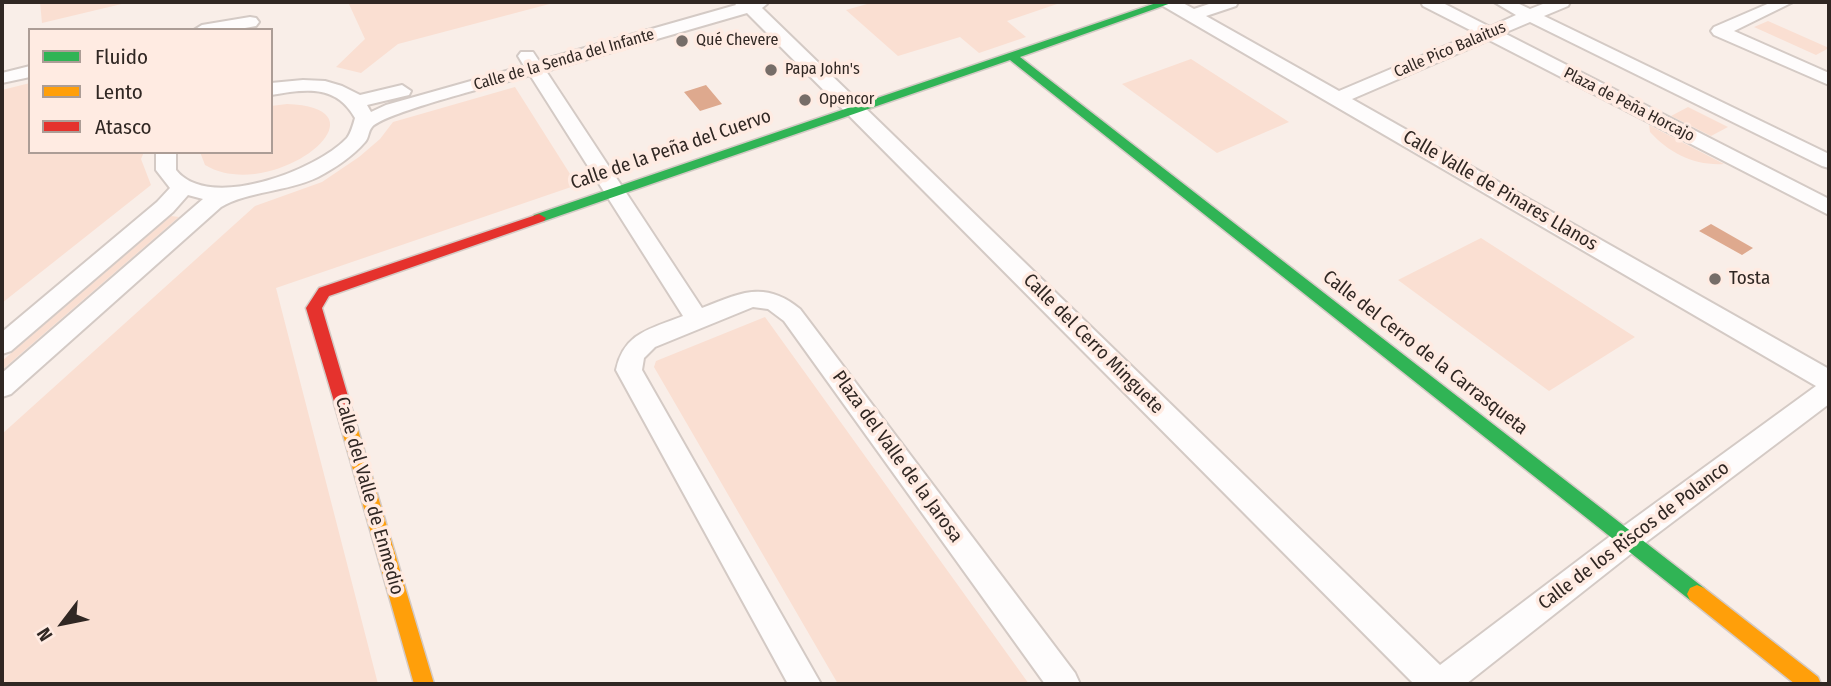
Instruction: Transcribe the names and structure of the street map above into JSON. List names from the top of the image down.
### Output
{
  "streets": {
    "street": [
      "Calle Pico Balaitus",
      "Calle de la Senda del Infante",
      "Plaza de Peña Horcajo",
      "Calle de la Peña del Cuervo",
      "Calle Valle de Pinares Llanos",
      "Calle del Cerro Minguete",
      "Calle del Cerro de la Carrasqueta",
      "Plaza del Valle de la Jarosa",
      "Calle del Valle de Enmedio",
      "Calle de los Riscos de Polanco"
    ]
  },
  "crossings": [
    ["Calle Pico Balaitus", "Plaza de Peña Horcajo"],
    ["Calle Pico Balaitus", "Calle Valle de Pinares Llanos"],
    ["Calle de la Senda del Infante", "Calle del Cerro Minguete"],
    ["Calle de la Peña del Cuervo", "Calle Valle de Pinares Llanos"],
    ["Calle de la Peña del Cuervo", "Calle del Cerro Minguete"],
    ["Calle de la Peña del Cuervo", "Calle del Cerro de la Carrasqueta"],
    ["Calle de la Peña del Cuervo", "Calle del Valle de Enmedio"],
    ["Calle del Cerro Minguete", "Calle de los Riscos de Polanco"],
    ["Calle del Cerro de la Carrasqueta", "Calle de los Riscos de Polanco"]
  ],
  "places": [
    "Qué Chevere",
    "Papa John's",
    "Opencor",
    "Tosta"
  ],
  "legend": ["Fluido", "Lento", "Atasco"],
  "north": "bottom left"
}
